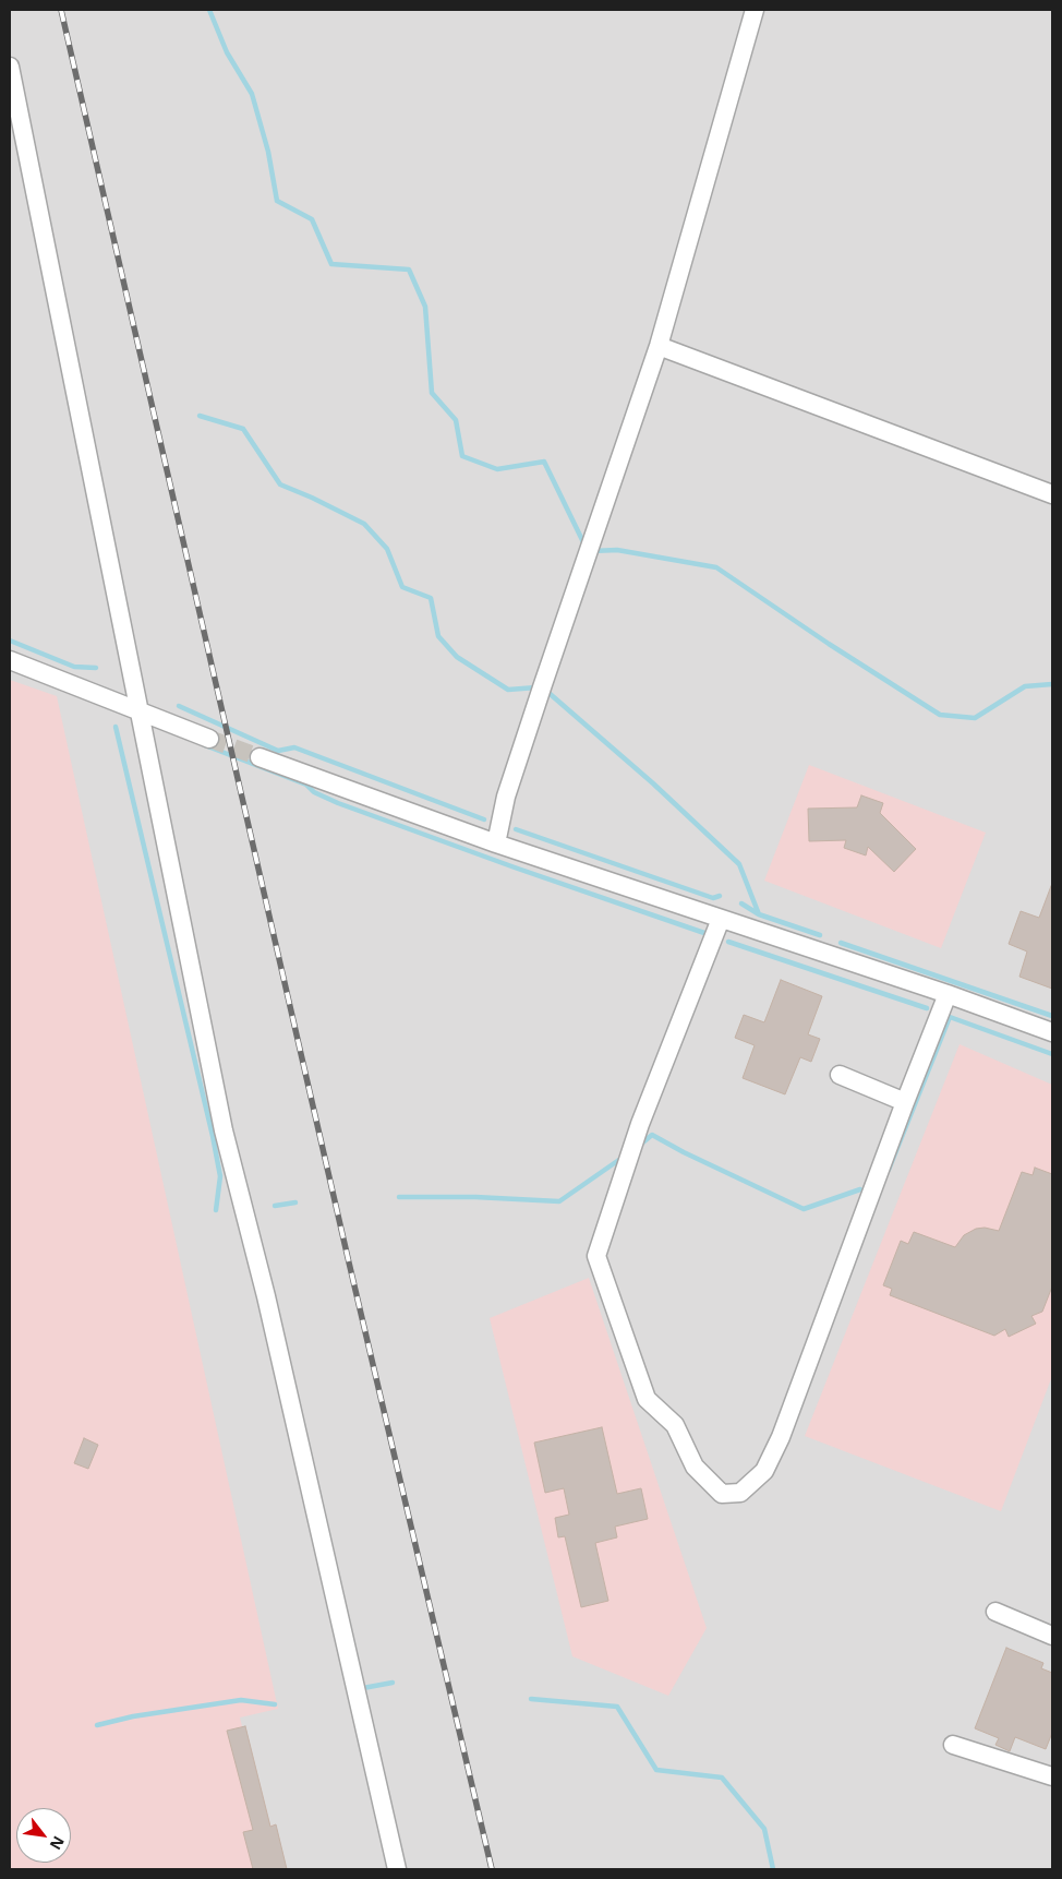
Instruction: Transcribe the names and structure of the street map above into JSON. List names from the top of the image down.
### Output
{
  "north": "bottom right"
}
